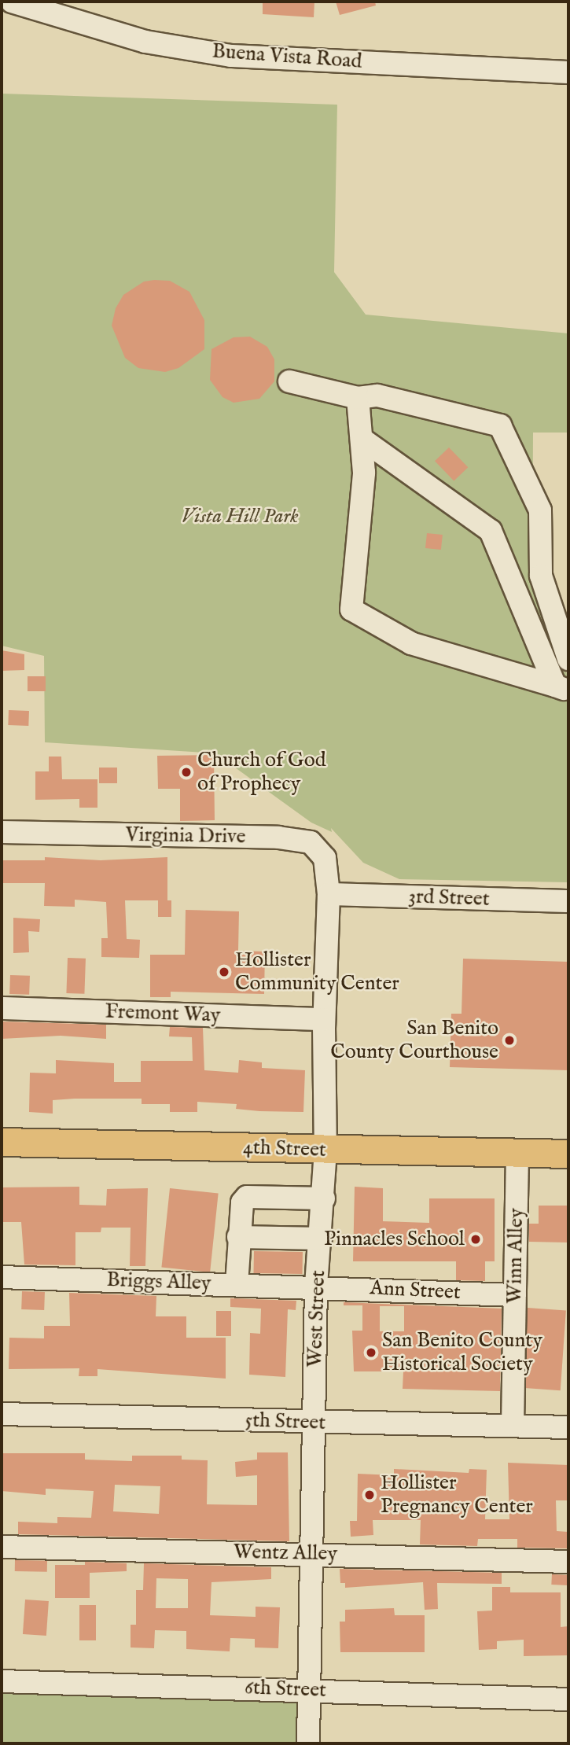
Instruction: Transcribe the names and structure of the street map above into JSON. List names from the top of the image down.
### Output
{
  "streets": {
    "main road": ["4th Street"],
    "street": [
      "Buena Vista Road",
      "Virginia Drive",
      "3rd Street",
      "Fremont Way",
      "Winn Alley",
      "Briggs Alley",
      "Ann Street",
      "West Street",
      "5th Street",
      "Wentz Alley",
      "6th Street"
    ]
  },
  "crossings": [
    ["Virginia Drive", "3rd Street"],
    ["Virginia Drive", "West Street"],
    ["3rd Street", "West Street"],
    ["Fremont Way", "West Street"],
    ["4th Street", "Winn Alley"],
    ["4th Street", "West Street"],
    ["Winn Alley", "Ann Street"],
    ["Winn Alley", "5th Street"],
    ["Briggs Alley", "Ann Street"],
    ["Briggs Alley", "West Street"],
    ["Ann Street", "West Street"],
    ["West Street", "5th Street"],
    ["West Street", "Wentz Alley"],
    ["West Street", "6th Street"]
  ],
  "parks": ["Vista Hill Park"],
  "places": [
    "Church of God of Prophecy",
    "Hollister Community Center",
    "San Benito County Courthouse",
    "Pinnacles School",
    "San Benito County Historical Society",
    "Hollister Pregnancy Center"
  ]
}
